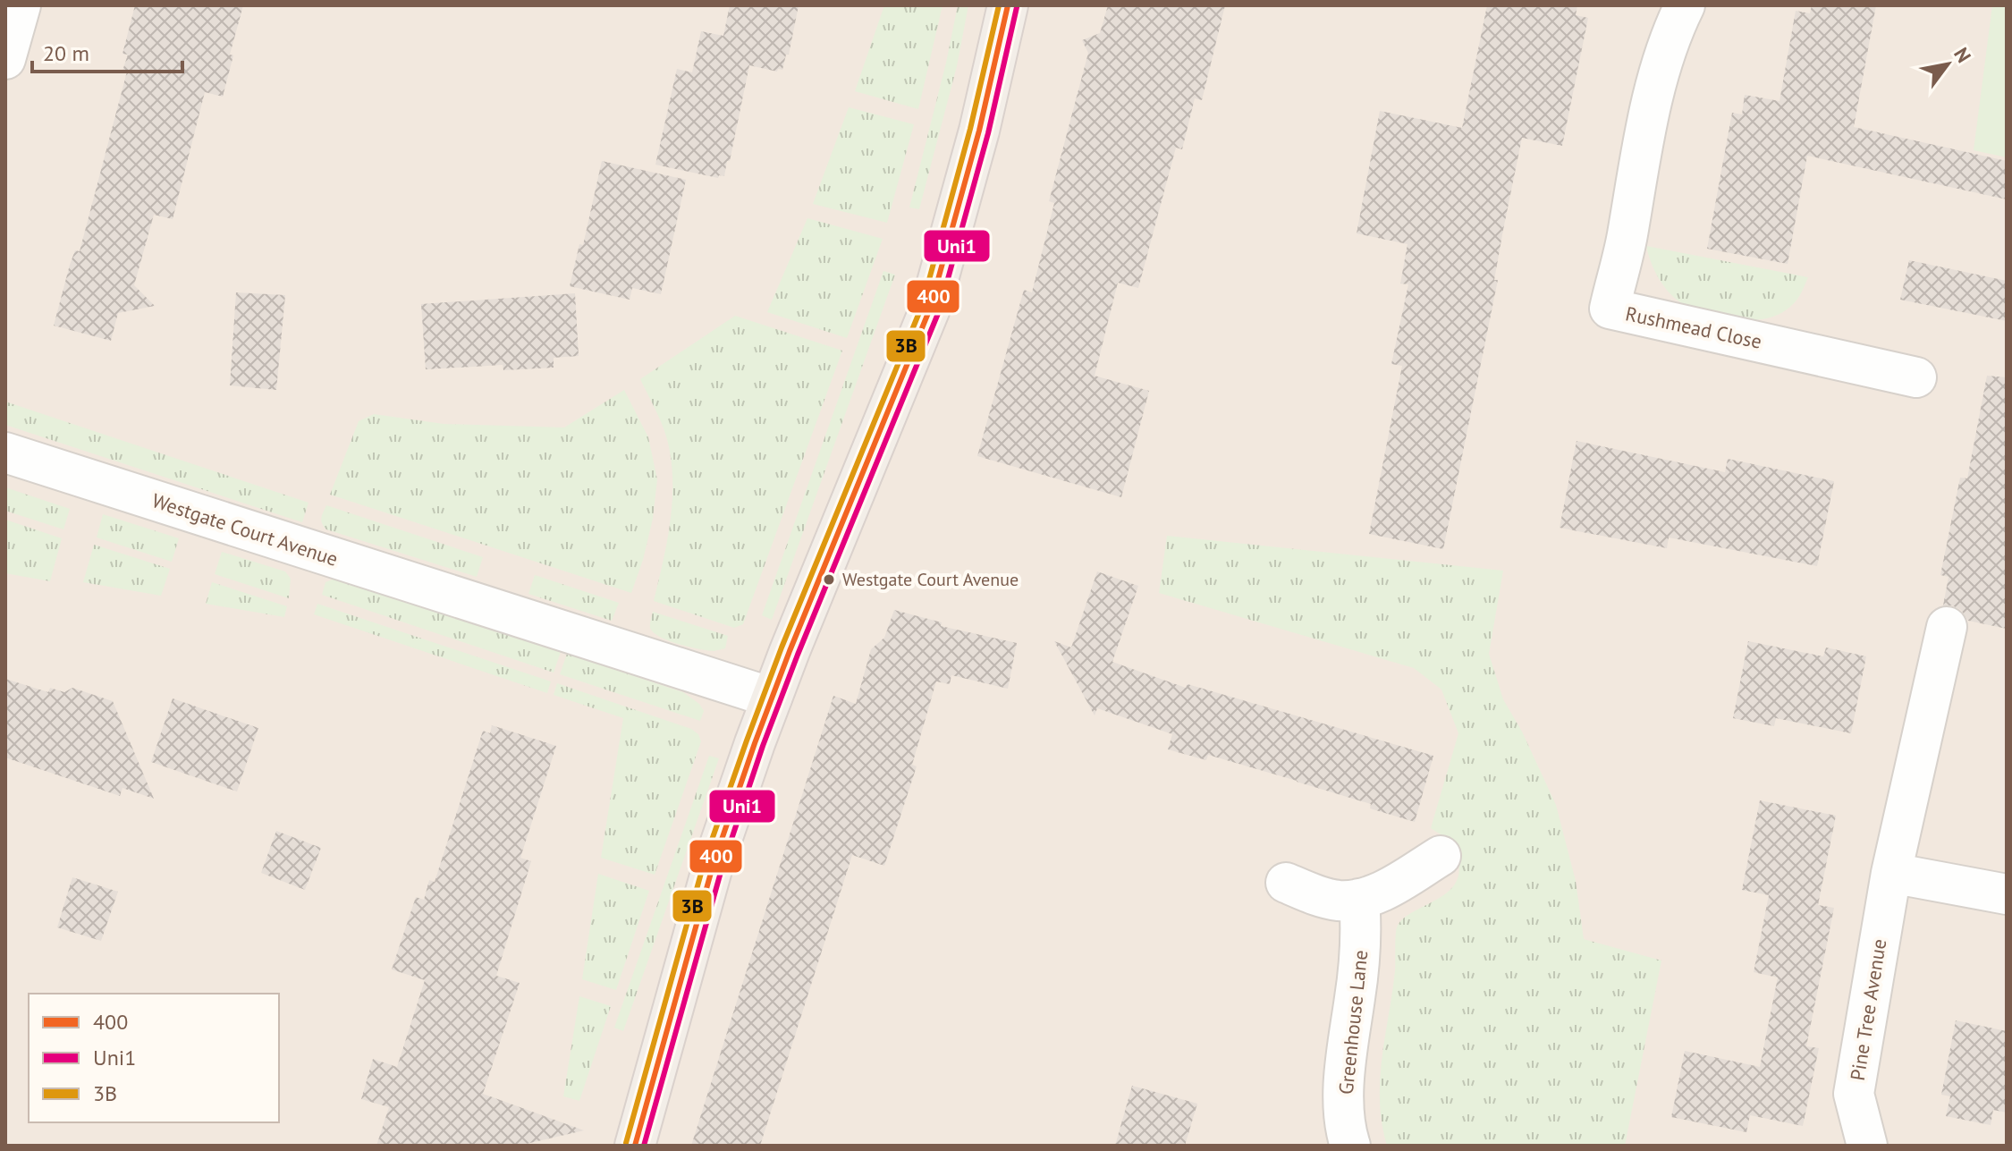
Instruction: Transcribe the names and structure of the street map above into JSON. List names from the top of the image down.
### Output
{
  "streets": {
    "street": [
      "Rushmead Close",
      "Westgate Court Avenue",
      "Pine Tree Avenue",
      "Greenhouse Lane"
    ]
  },
  "places": ["Westgate Court Avenue"],
  "lines": ["transit line 400", "transit line 3B", "transit line Uni1"],
  "legend": ["400", "Uni1", "3B"],
  "scale_bar": "20 m",
  "north": "top right"
}
